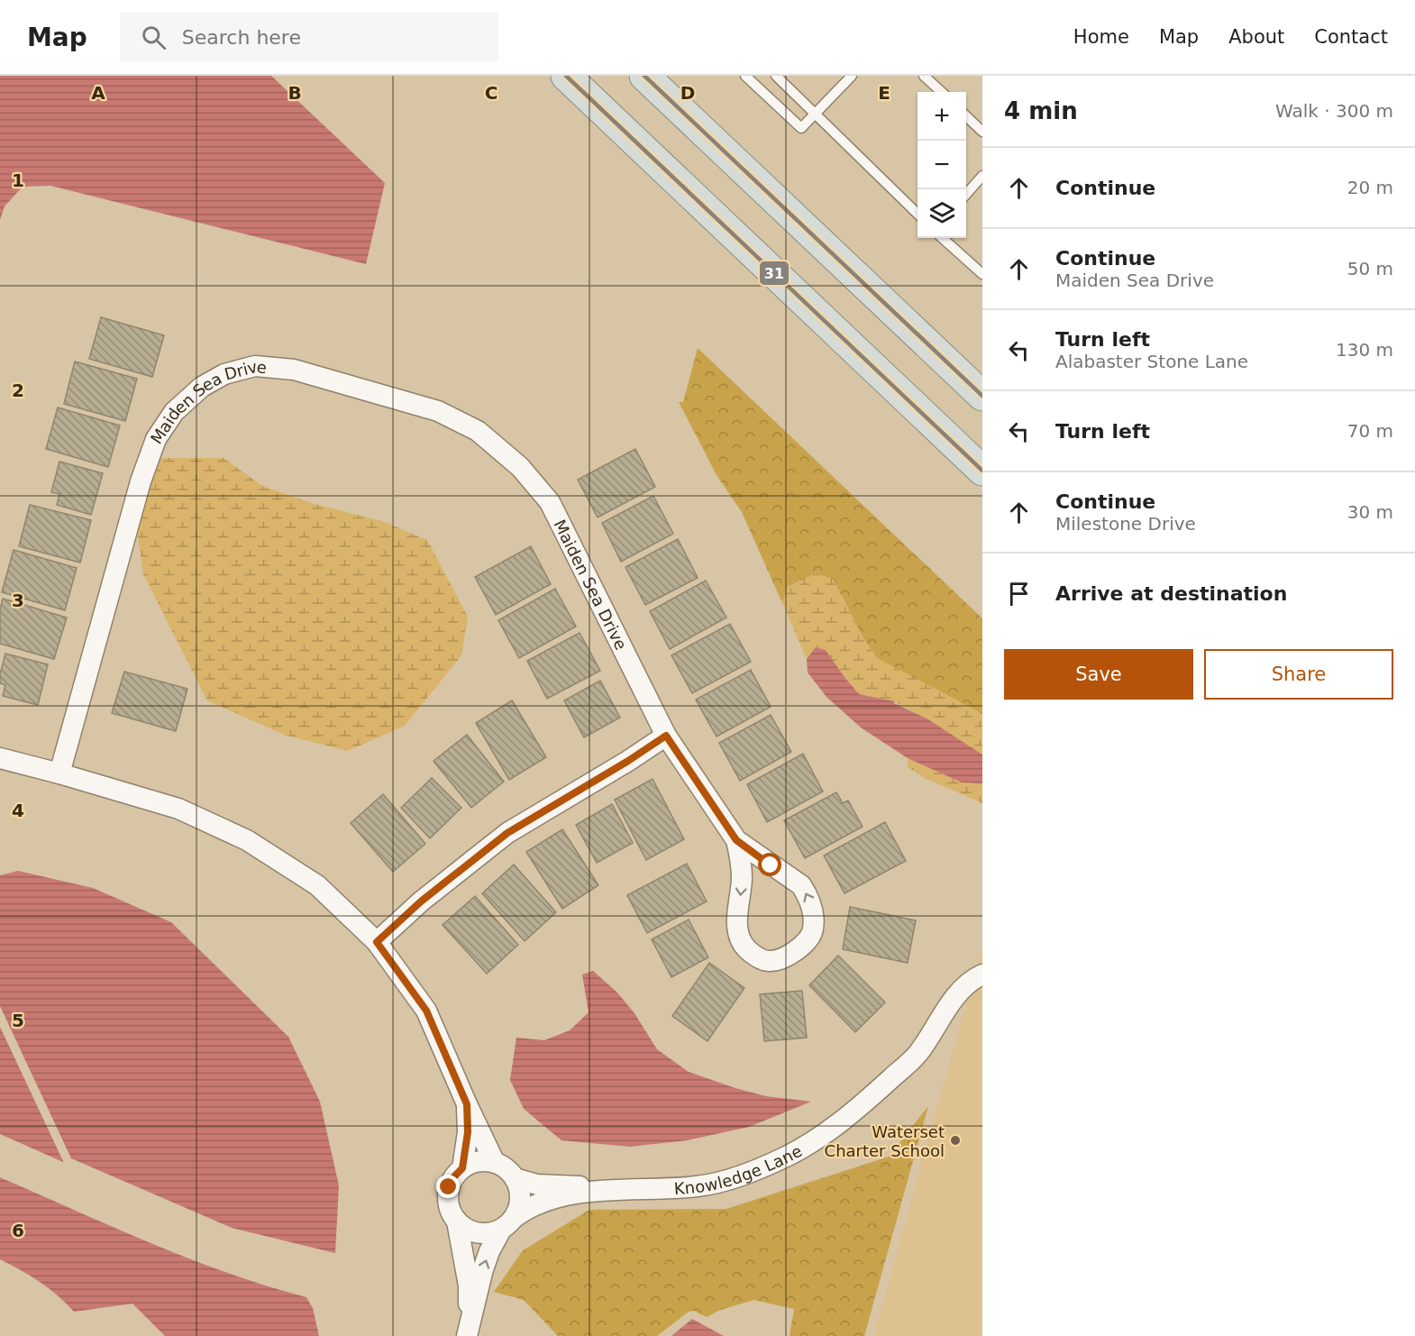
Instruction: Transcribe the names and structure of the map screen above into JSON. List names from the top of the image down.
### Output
{
  "streets": {
    "street": ["Maiden Sea Drive", "Knowledge Lane"]
  },
  "places": ["Waterset Charter School"],
  "lines": ["transit line 31"],
  "page": {
    "header": "Map",
    "search": "Search here",
    "nav": [
      "Home",
      "Map",
      "About",
      "Contact"
    ],
    "heading": ["4 min", "Walk · 300 m"],
    "map_buttons": ["+", "−"],
    "list": [
      ["Continue", "20 m"],
      ["Continue", "Maiden Sea Drive", "50 m"],
      ["Turn left", "Alabaster Stone Lane", "130 m"],
      ["Turn left", "70 m"],
      ["Continue", "Milestone Drive", "30 m"],
      "Arrive at destination"
    ],
    "buttons": ["Save", "Share"]
  },
  "grid": {
    "columns": [
      "A",
      "B",
      "C",
      "D",
      "E"
    ],
    "rows": [
      "1",
      "2",
      "3",
      "4",
      "5",
      "6"
    ]
  }
}
